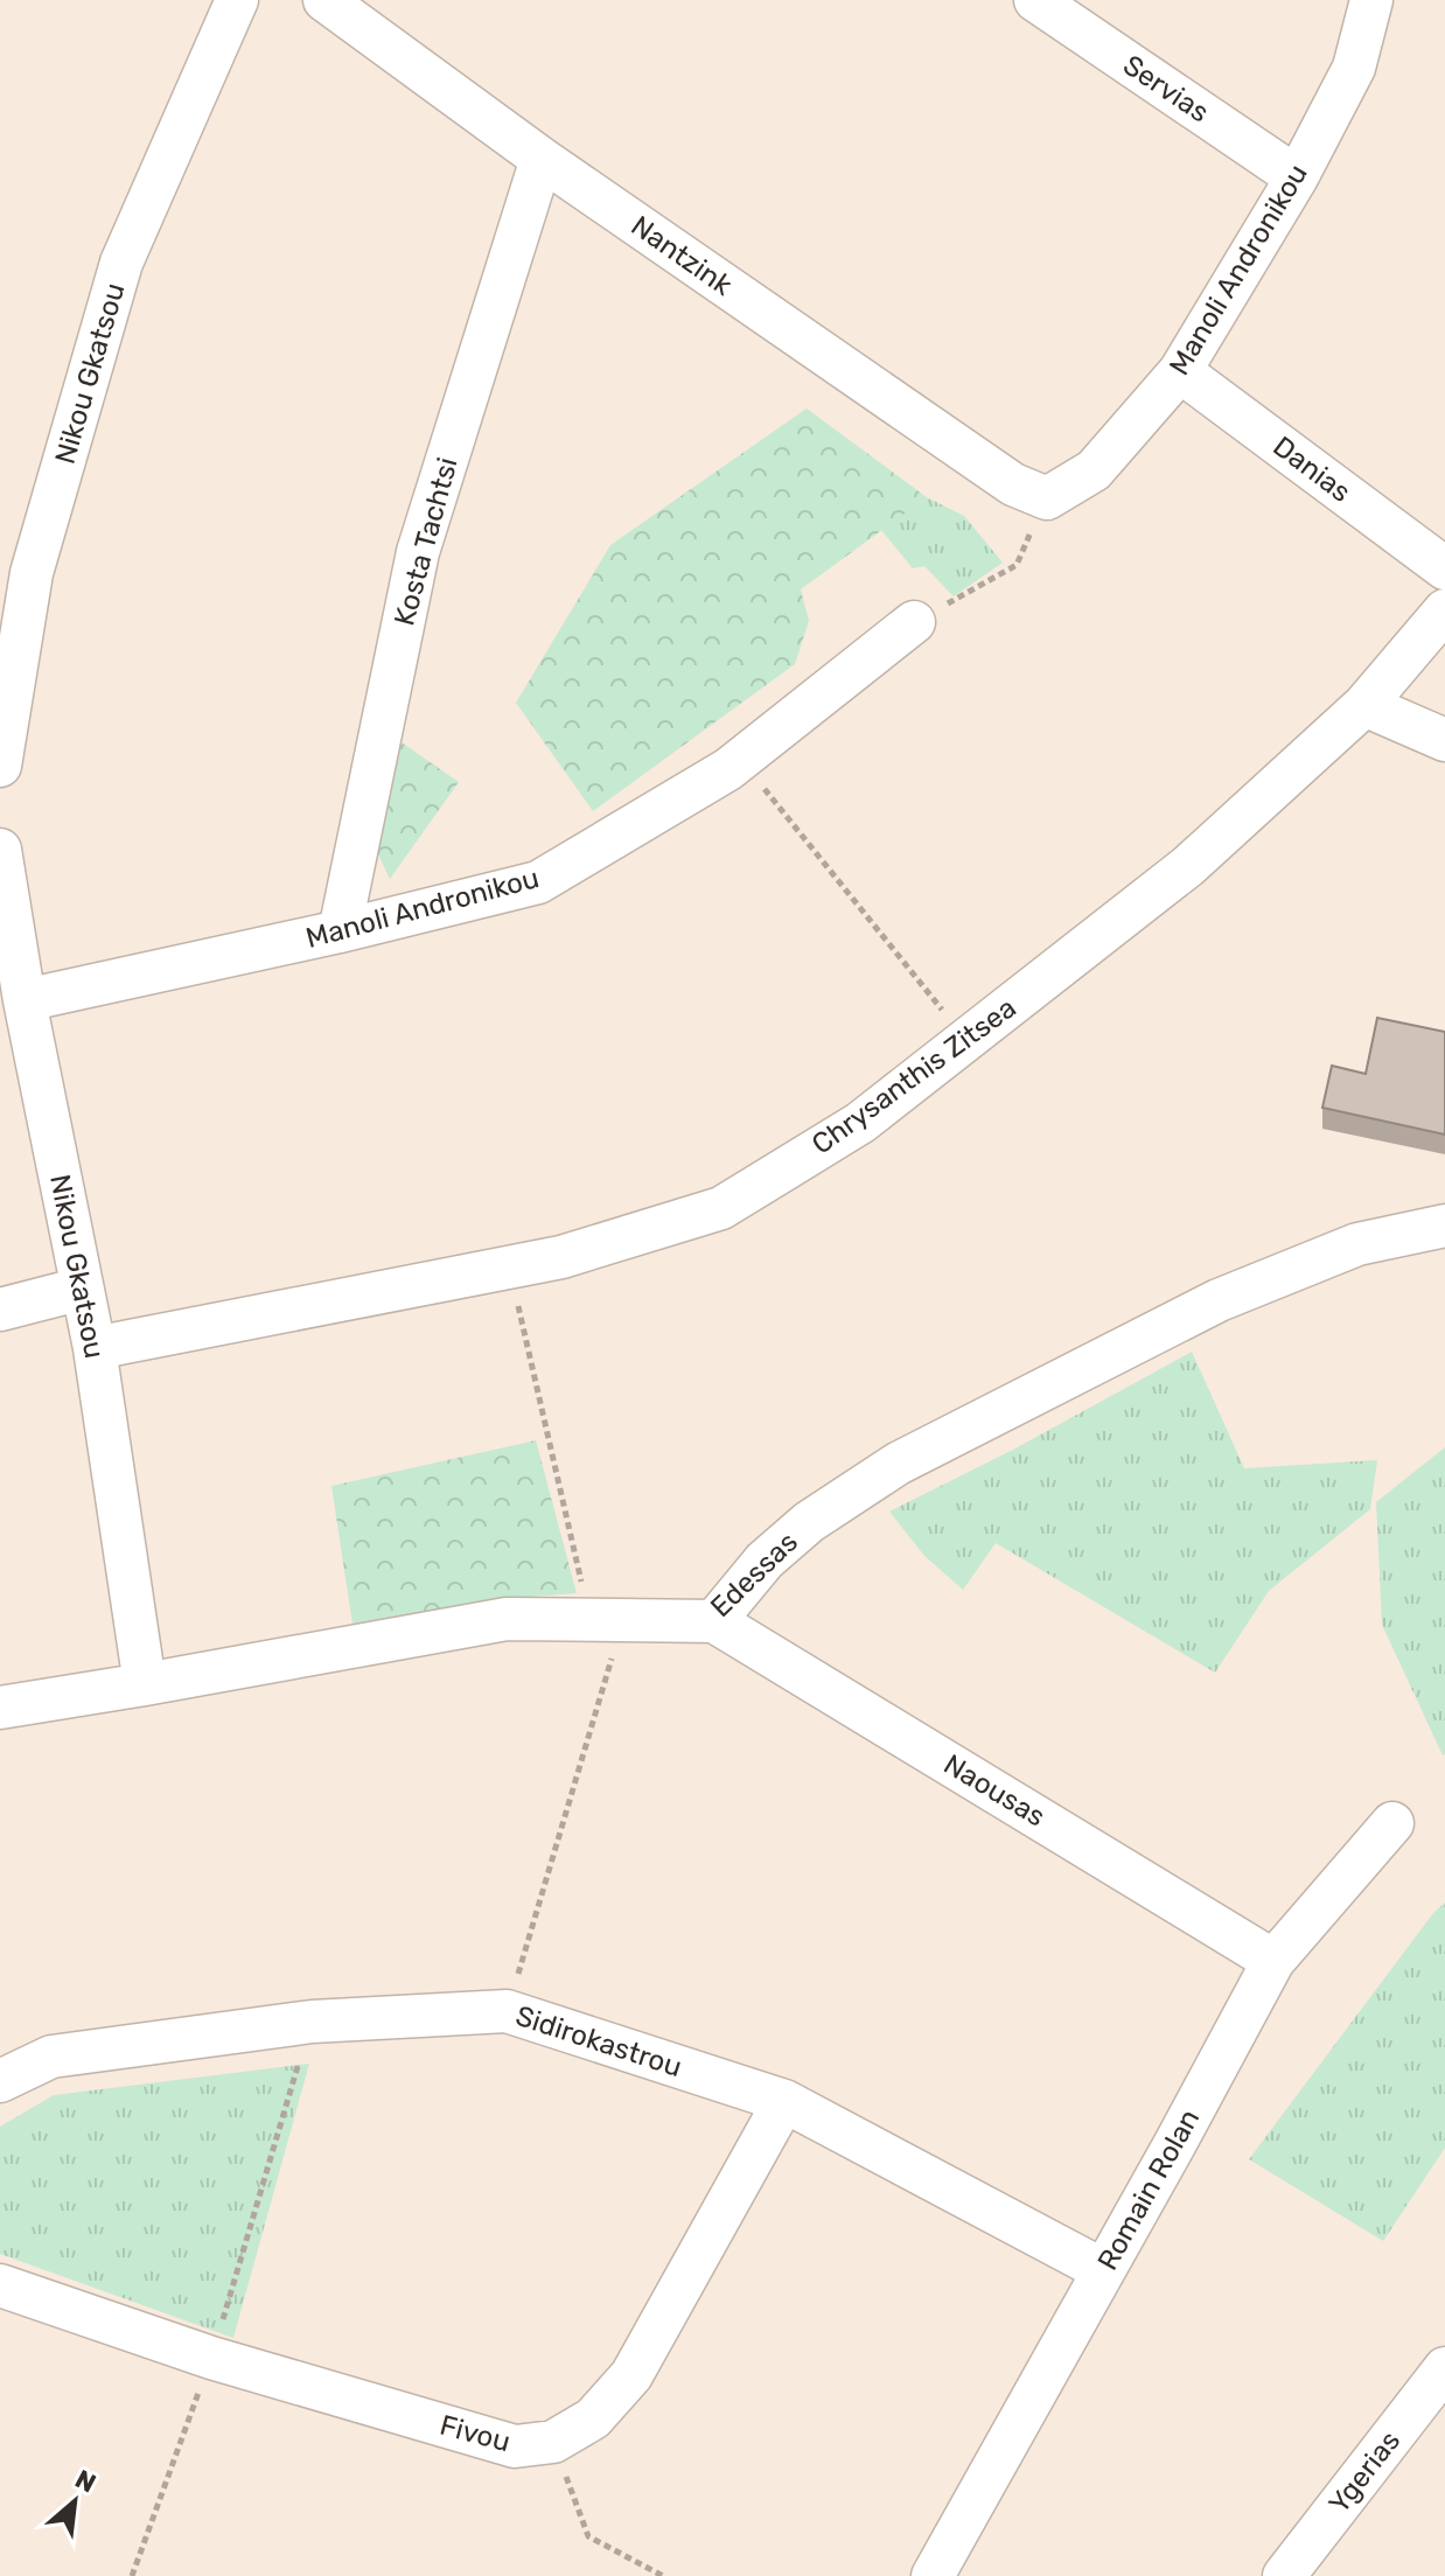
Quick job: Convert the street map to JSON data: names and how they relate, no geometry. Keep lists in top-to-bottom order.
{
  "streets": {
    "street": [
      "Servias",
      "Nantzink",
      "Manoli Andronikou",
      "Nikou Gkatsou",
      "Danias",
      "Kosta Tachtsi",
      "Chrysanthis Zitsea",
      "Edessas",
      "Naousas",
      "Sidirokastrou",
      "Romain Rolan",
      "Fivou",
      "Ygerias"
    ]
  },
  "crossings": [
    ["Servias", "Manoli Andronikou"],
    ["Nantzink", "Manoli Andronikou"],
    ["Nantzink", "Kosta Tachtsi"],
    ["Manoli Andronikou", "Nikou Gkatsou"],
    ["Manoli Andronikou", "Danias"],
    ["Manoli Andronikou", "Kosta Tachtsi"],
    ["Nikou Gkatsou", "Chrysanthis Zitsea"],
    ["Nikou Gkatsou", "Edessas"],
    ["Edessas", "Naousas"],
    ["Naousas", "Romain Rolan"],
    ["Sidirokastrou", "Romain Rolan"],
    ["Sidirokastrou", "Fivou"]
  ],
  "north": "top right"
}
